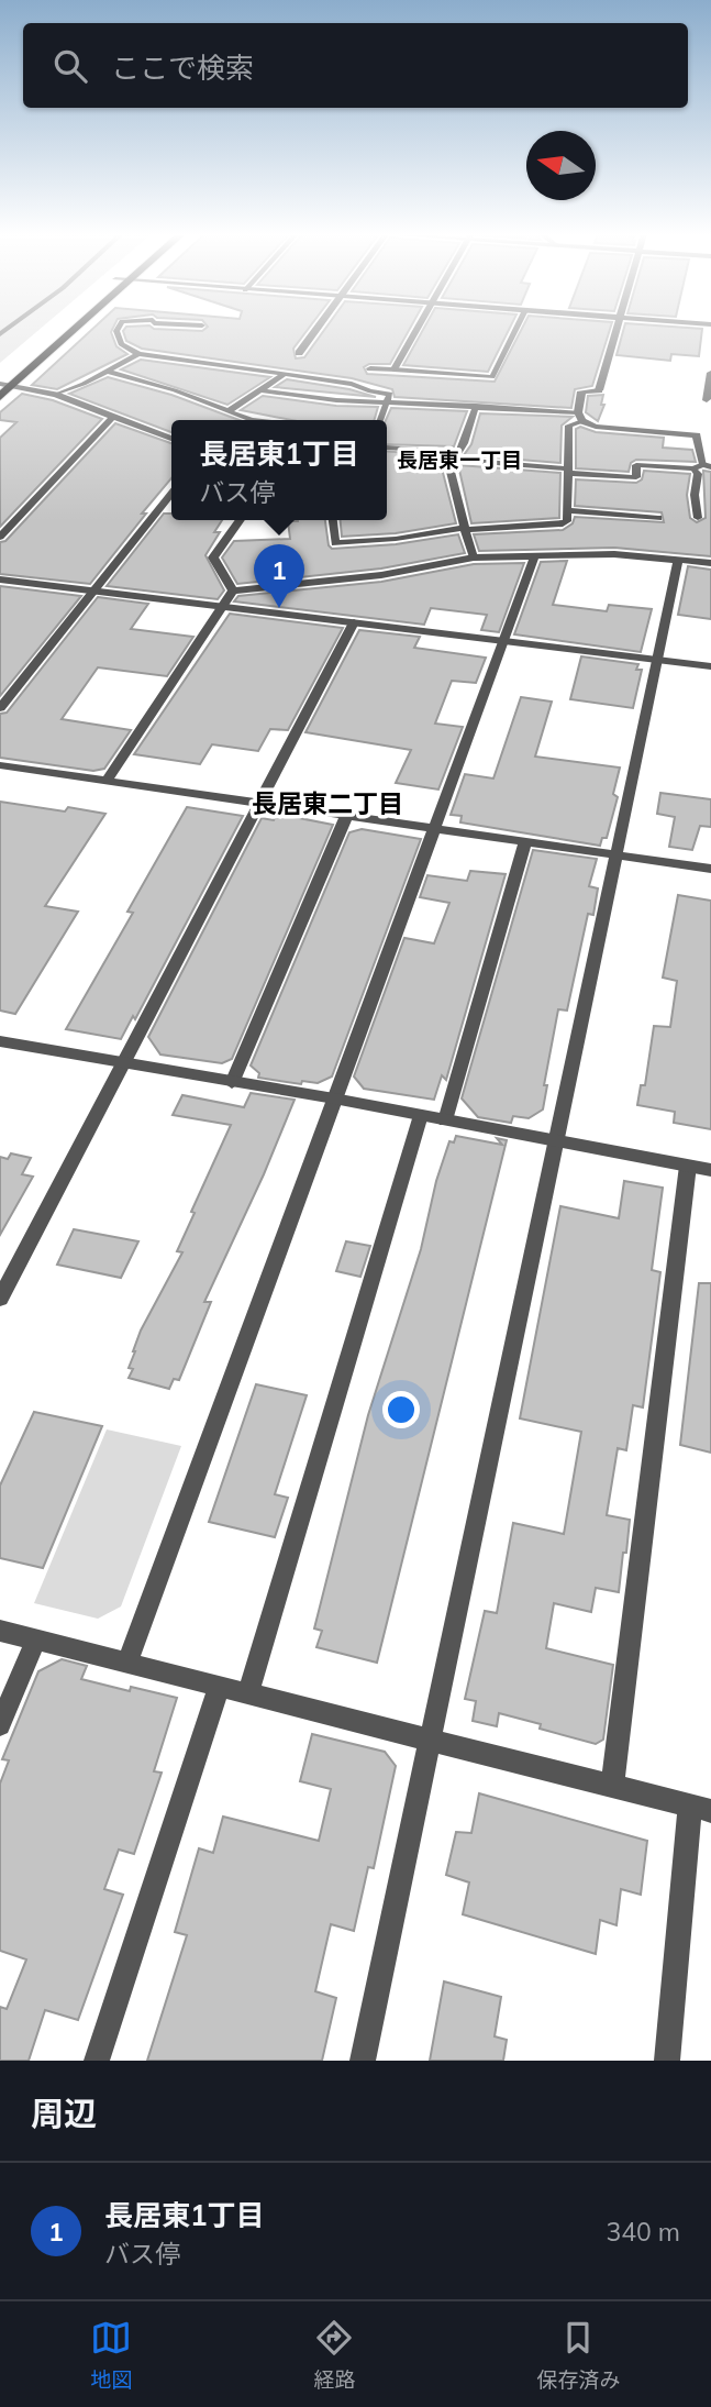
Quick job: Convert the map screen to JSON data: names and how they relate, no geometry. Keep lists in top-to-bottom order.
{
  "districts": ["長居東一丁目", "長居東二丁目"],
  "north": "left",
  "page": {
    "search": "ここで検索",
    "popup": ["長居東1丁目", "バス停"],
    "pins": "1",
    "heading": "周辺",
    "list": [
      {
        "mark": "1",
        "name": "長居東1丁目",
        "note": "バス停",
        "value": "340 m"
      }
    ],
    "nav": ["地図", "経路", "保存済み"]
  }
}
